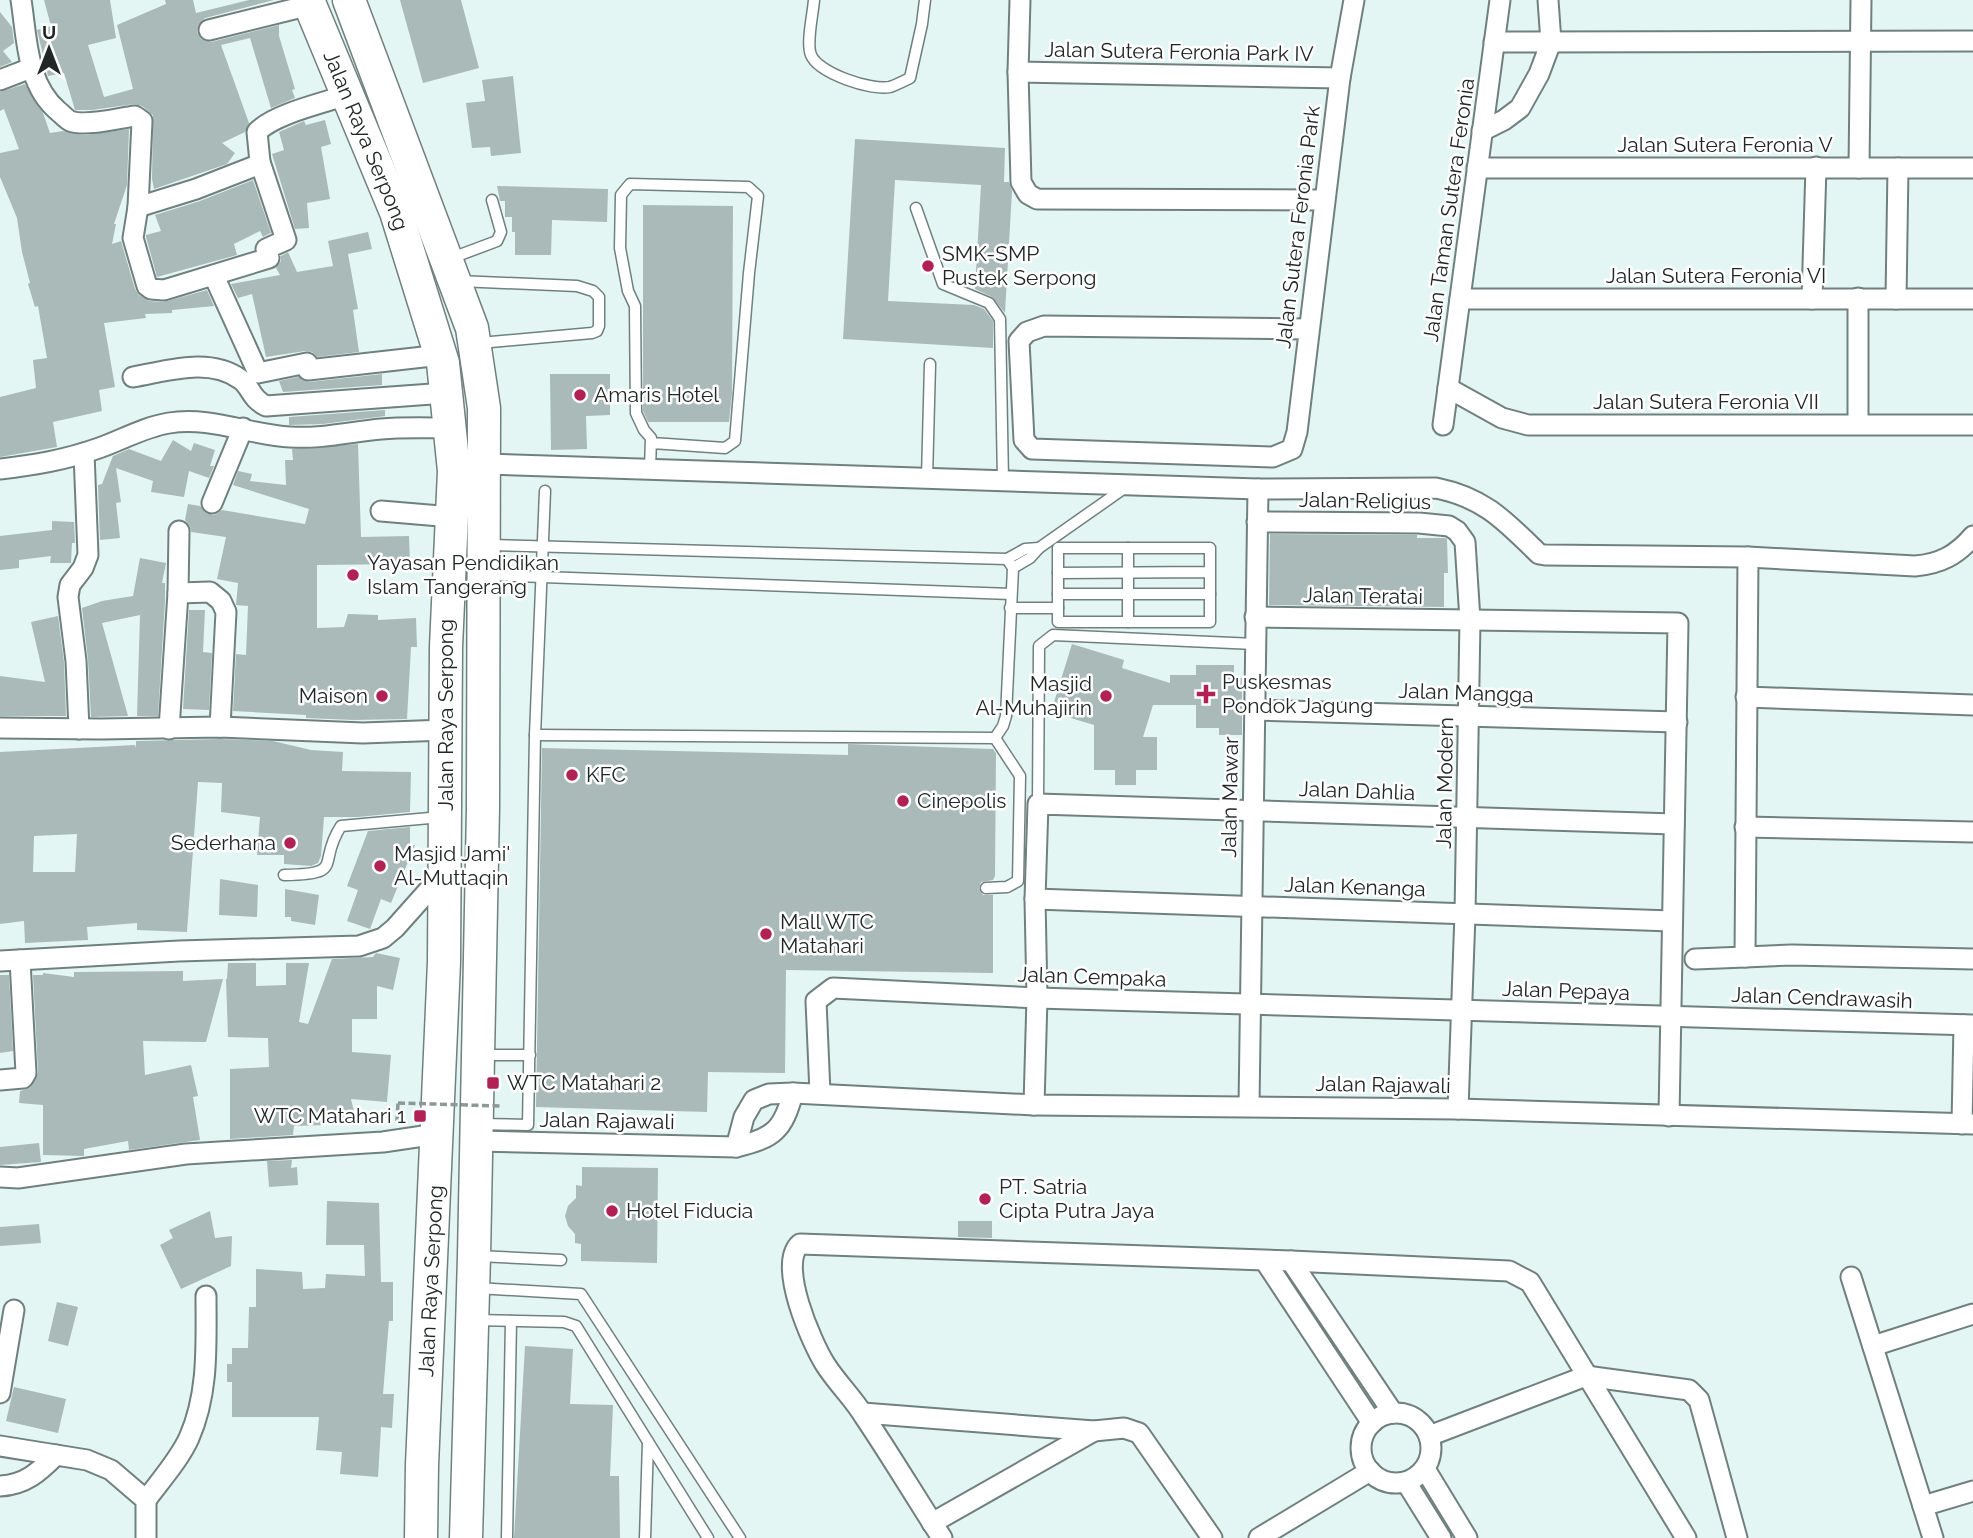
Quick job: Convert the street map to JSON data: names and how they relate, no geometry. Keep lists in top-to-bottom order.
{
  "streets": {
    "main road": ["Jalan Raya Serpong"],
    "street": [
      "Jalan Sutera Feronia Park IV",
      "Jalan Sutera Feronia V",
      "Jalan Taman Sutera Feronia",
      "Jalan Sutera Feronia Park",
      "Jalan Sutera Feronia VI",
      "Jalan Sutera Feronia VII",
      "Jalan Religius",
      "Jalan Teratai",
      "Jalan Mangga",
      "Jalan Modern",
      "Jalan Dahlia",
      "Jalan Mawar",
      "Jalan Kenanga",
      "Jalan Cempaka",
      "Jalan Pepaya",
      "Jalan Cendrawasih",
      "Jalan Rajawali"
    ]
  },
  "crossings": [
    ["Jalan Sutera Feronia Park IV", "Jalan Sutera Feronia Park"],
    ["Jalan Raya Serpong", "Jalan Rajawali"],
    ["Jalan Sutera Feronia V", "Jalan Taman Sutera Feronia"],
    ["Jalan Taman Sutera Feronia", "Jalan Sutera Feronia VI"],
    ["Jalan Taman Sutera Feronia", "Jalan Sutera Feronia VII"],
    ["Jalan Religius", "Jalan Modern"],
    ["Jalan Religius", "Jalan Mawar"],
    ["Jalan Teratai", "Jalan Mangga"],
    ["Jalan Teratai", "Jalan Modern"],
    ["Jalan Teratai", "Jalan Mawar"],
    ["Jalan Mangga", "Jalan Modern"],
    ["Jalan Mangga", "Jalan Mawar"],
    ["Jalan Modern", "Jalan Dahlia"],
    ["Jalan Modern", "Jalan Kenanga"],
    ["Jalan Modern", "Jalan Cempaka"],
    ["Jalan Modern", "Jalan Pepaya"],
    ["Jalan Modern", "Jalan Rajawali"],
    ["Jalan Dahlia", "Jalan Mawar"],
    ["Jalan Mawar", "Jalan Kenanga"],
    ["Jalan Mawar", "Jalan Cempaka"],
    ["Jalan Mawar", "Jalan Rajawali"],
    ["Jalan Cempaka", "Jalan Pepaya"],
    ["Jalan Cempaka", "Jalan Rajawali"],
    ["Jalan Pepaya", "Jalan Cendrawasih"]
  ],
  "places": {
    "other": [
      "SMK-SMP Pustek Serpong",
      "Amaris Hotel",
      "Yayasan Pendidikan Islam Tangerang",
      "Maison",
      "Masjid Al-Muhajirin",
      "KFC",
      "Cinepolis",
      "Sederhana",
      "Masjid Jami' Al-Muttaqin",
      "Mall WTC Matahari",
      "PT. Satria Cipta Putra Jaya",
      "Hotel Fiducia"
    ],
    "health": ["Puskesmas Pondok Jagung"],
    "transit": ["WTC Matahari 2", "WTC Matahari 1"]
  },
  "north": "top"
}
